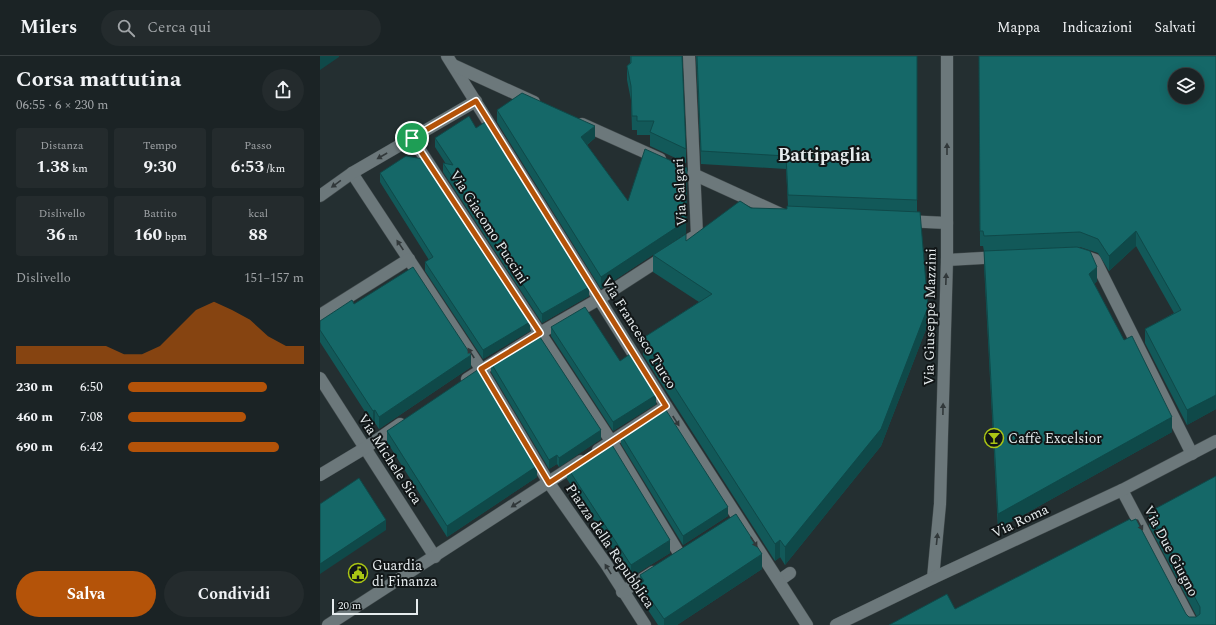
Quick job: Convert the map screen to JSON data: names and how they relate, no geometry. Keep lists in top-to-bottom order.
{
  "streets": {
    "street": [
      "Via Salgari",
      "Via Giacomo Puccini",
      "Via Giuseppe Mazzini",
      "Via Francesco Turco",
      "Via Michele Sica",
      "Via Roma",
      "Piazza della Repubblica",
      "Via Due Giugno"
    ]
  },
  "crossings": [
    ["Via Salgari", "Via Francesco Turco"],
    ["Via Giuseppe Mazzini", "Via Roma"],
    ["Via Michele Sica", "Piazza della Repubblica"],
    ["Via Roma", "Via Due Giugno"]
  ],
  "one_way": ["Via Giuseppe Mazzini", "Via Francesco Turco", "Via Due Giugno"],
  "districts": ["Battipaglia"],
  "places": {
    "bar": ["Caffè Excelsior"],
    "public building": ["Guardia di Finanza"]
  },
  "scale_bar": "20 m",
  "page": {
    "header": "Milers",
    "search": "Cerca qui",
    "nav": ["Mappa", "Indicazioni", "Salvati"],
    "heading": ["Corsa mattutina", "06:55 · 6 × 230 m"],
    "stats": [
      ["Distanza", "1.38 km"],
      ["Tempo", "9:30"],
      ["Passo", "6:53 /km"],
      ["Dislivello", "36 m"],
      ["Battito", "160 bpm"],
      ["kcal", "88"]
    ],
    "chart": ["Dislivello", "151–157 m"],
    "list": [
      {
        "name": "230 m",
        "note": "6:50"
      },
      {
        "name": "460 m",
        "note": "7:08"
      },
      {
        "name": "690 m",
        "note": "6:42"
      }
    ],
    "buttons": ["Salva", "Condividi"],
    "scale": "20 m"
  }
}
